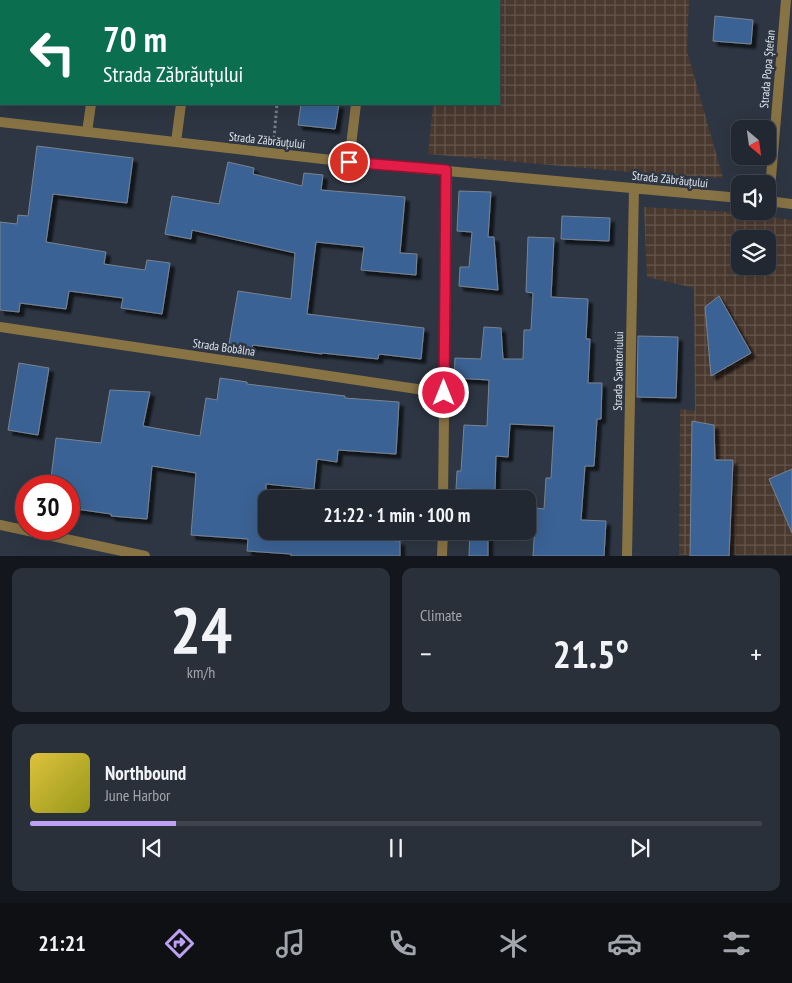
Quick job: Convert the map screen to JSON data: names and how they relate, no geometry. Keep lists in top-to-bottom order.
{
  "streets": {
    "street": [
      "Strada Popa Ștefan",
      "Strada Zăbrăuțului",
      "Strada Bobâlna",
      "Strada Sanatoriului"
    ]
  },
  "crossings": [
    ["Strada Zăbrăuțului", "Strada Sanatoriului"]
  ],
  "north": "bottom right",
  "page": {
    "turn": ["70 m", "Strada Zăbrăuțului"],
    "limit": "30",
    "trip": "21:22 · 1 min · 100 m",
    "tile": [
      ["24", "km/h"],
      "Climate"
    ],
    "heat": ["−", "21.5°", "+"],
    "song": ["Northbound", "June Harbor"],
    "tabs": "21:21"
  }
}
